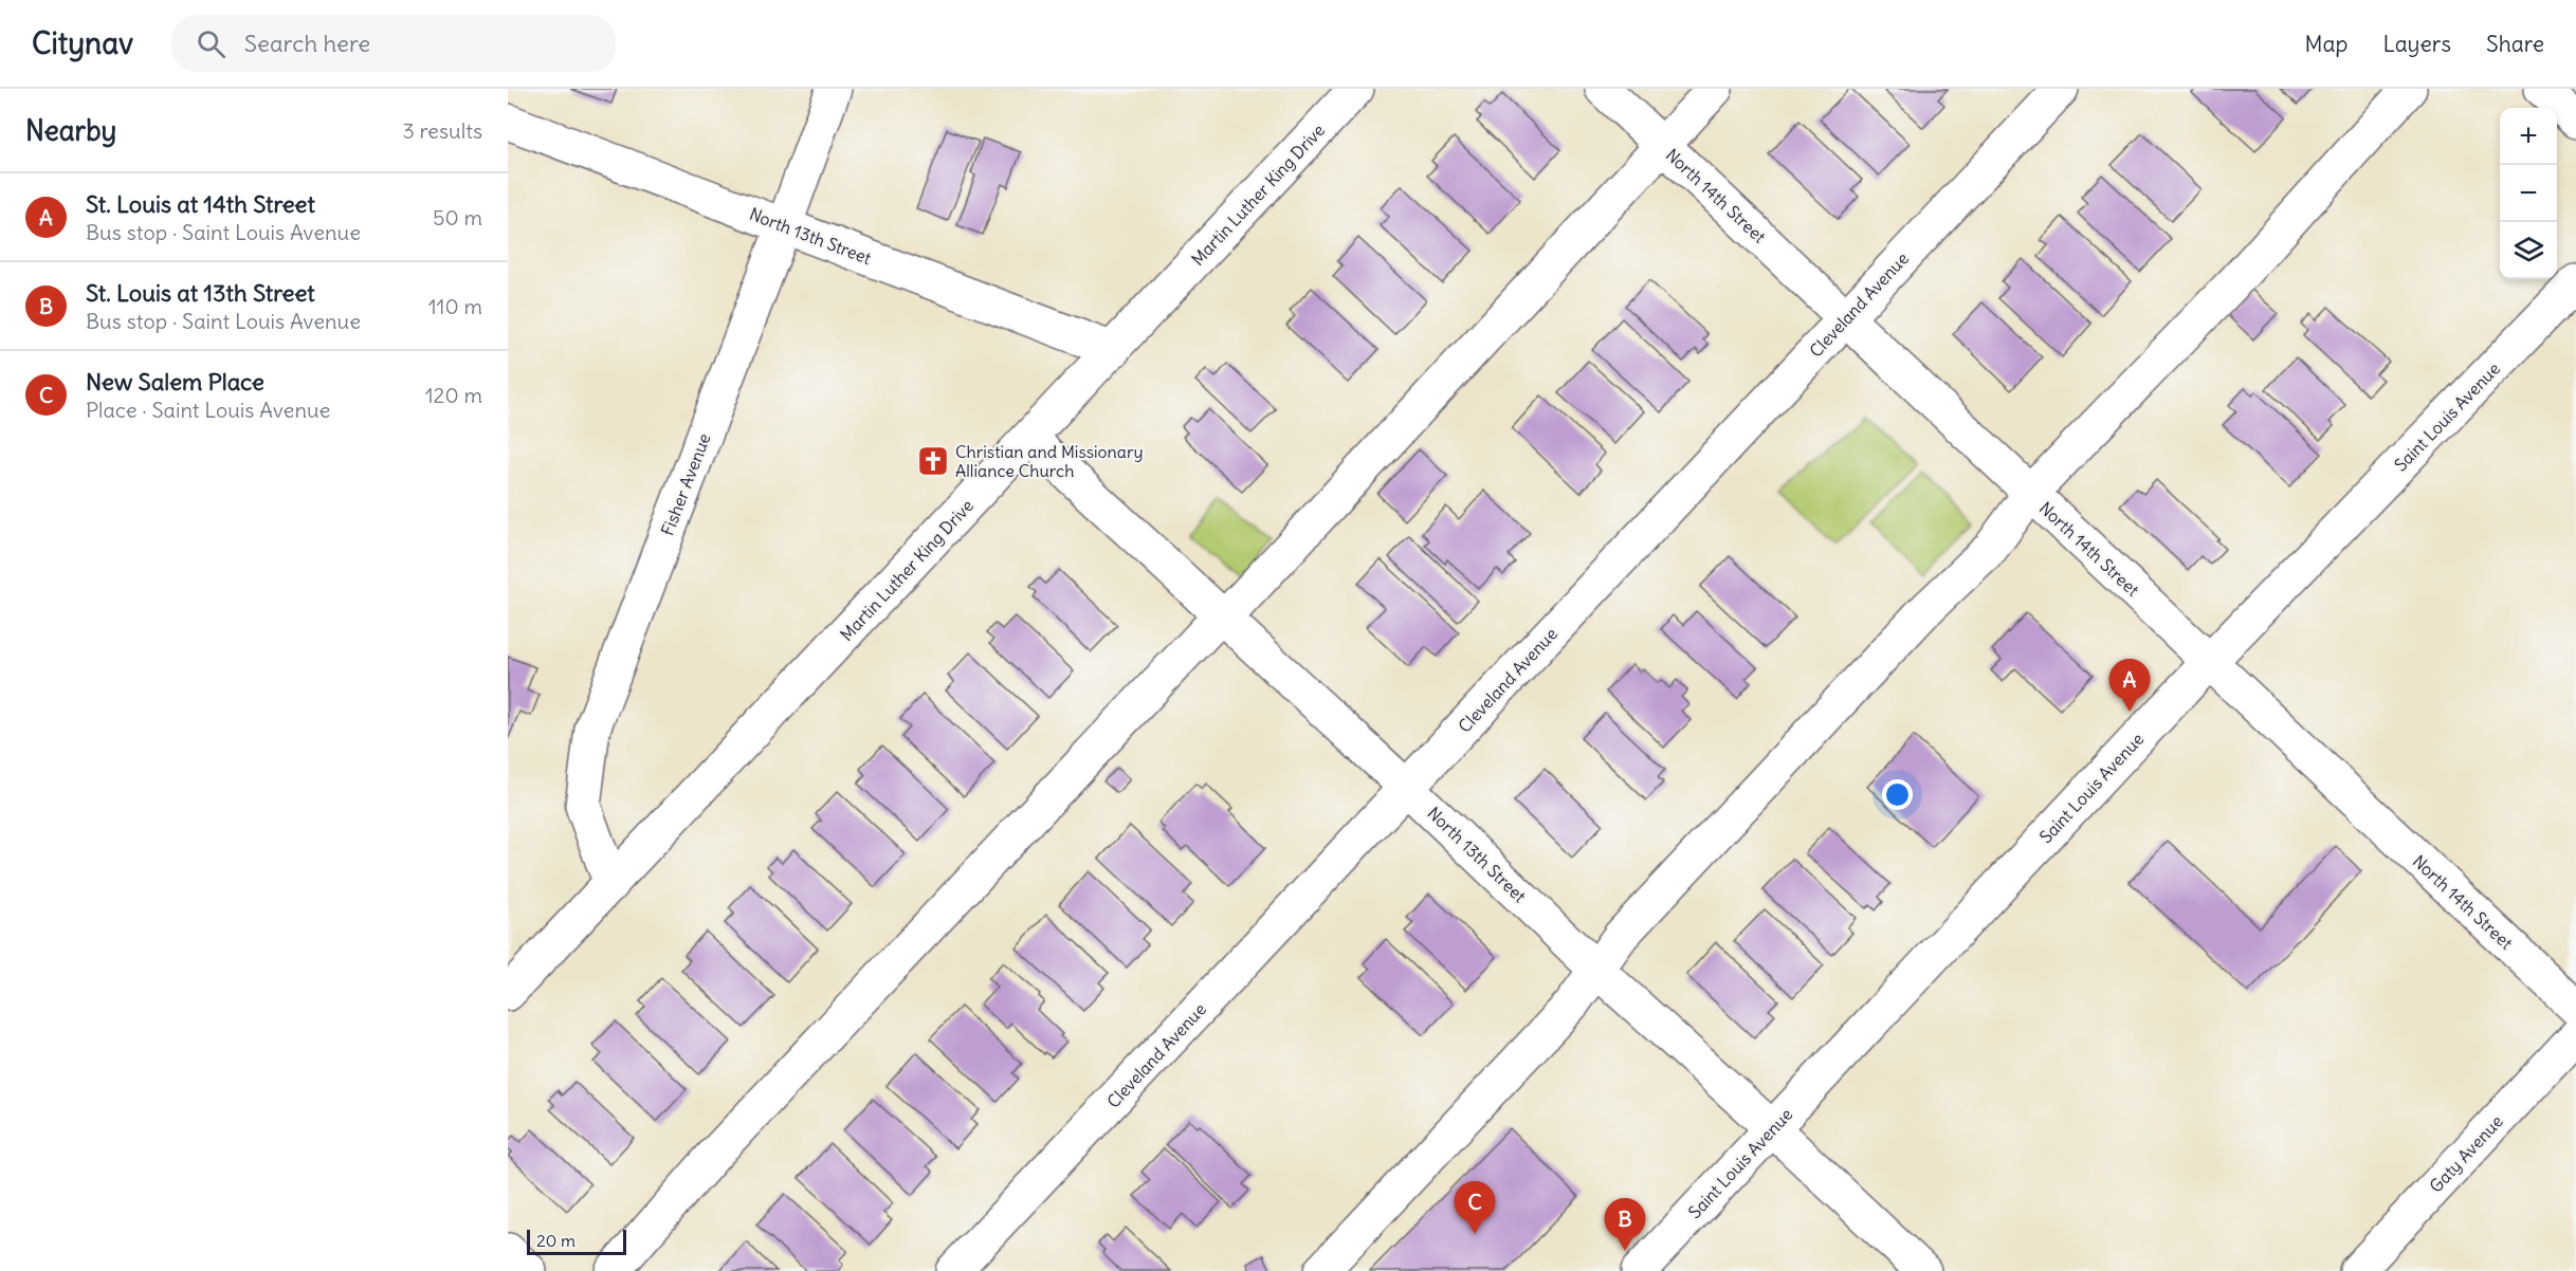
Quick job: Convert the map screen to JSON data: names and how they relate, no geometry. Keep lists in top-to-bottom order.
{
  "streets": {
    "street": [
      "Martin Luther King Drive",
      "North 14th Street",
      "North 13th Street",
      "Cleveland Avenue",
      "Saint Louis Avenue",
      "Fisher Avenue",
      "Gaty Avenue"
    ]
  },
  "crossings": [
    ["Martin Luther King Drive", "North 13th Street"],
    ["Martin Luther King Drive", "Fisher Avenue"],
    ["North 14th Street", "Cleveland Avenue"],
    ["North 14th Street", "Saint Louis Avenue"],
    ["North 13th Street", "Cleveland Avenue"],
    ["North 13th Street", "Saint Louis Avenue"],
    ["North 13th Street", "Fisher Avenue"]
  ],
  "places": {
    "church": ["Christian and Missionary Alliance Church"]
  },
  "scale_bar": "20 m",
  "page": {
    "header": "Citynav",
    "search": "Search here",
    "nav": ["Map", "Layers", "Share"],
    "heading": ["Nearby", "3 results"],
    "map_buttons": ["+", "−"],
    "list": [
      {
        "mark": "A",
        "name": "St. Louis at 14th Street",
        "note": "Bus stop · Saint Louis Avenue",
        "value": "50 m"
      },
      {
        "mark": "B",
        "name": "St. Louis at 13th Street",
        "note": "Bus stop · Saint Louis Avenue",
        "value": "110 m"
      },
      {
        "mark": "C",
        "name": "New Salem Place",
        "note": "Place · Saint Louis Avenue",
        "value": "120 m"
      }
    ],
    "pins": ["A", "C", "B"],
    "scale": "20 m"
  }
}
